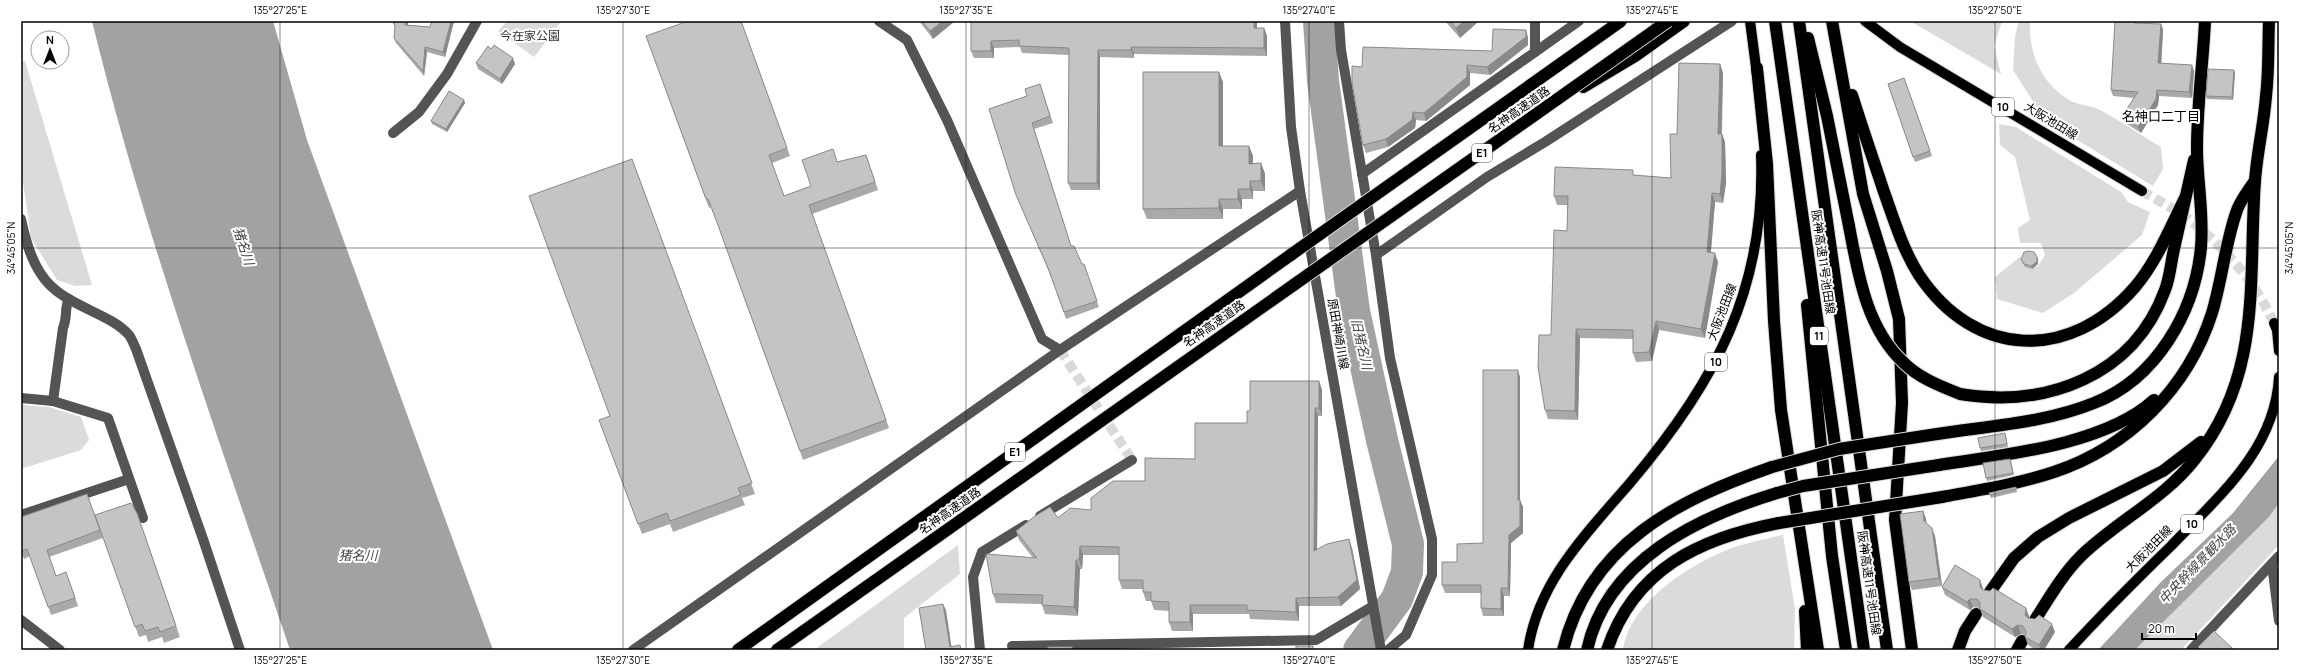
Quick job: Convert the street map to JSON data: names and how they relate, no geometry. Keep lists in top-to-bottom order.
{
  "streets": {
    "highway": [
      "名神高速道路",
      "E1",
      "阪神高速11号池田線",
      "11"
    ],
    "main road": ["10", "大阪池田線"],
    "street": ["原田神崎川線"]
  },
  "districts": ["名神口二丁目"],
  "water": ["猪名川", "旧猪名川", "中央幹線景観水路"],
  "parks": ["今在家公園"],
  "scale_bar": "20 m",
  "north": "top",
  "coordinates": [
    "135°27'25\"E",
    "135°27'30\"E",
    "135°27'35\"E",
    "135°27'40\"E",
    "135°27'45\"E",
    "135°27'50\"E",
    "34°45'05\"N"
  ]
}
